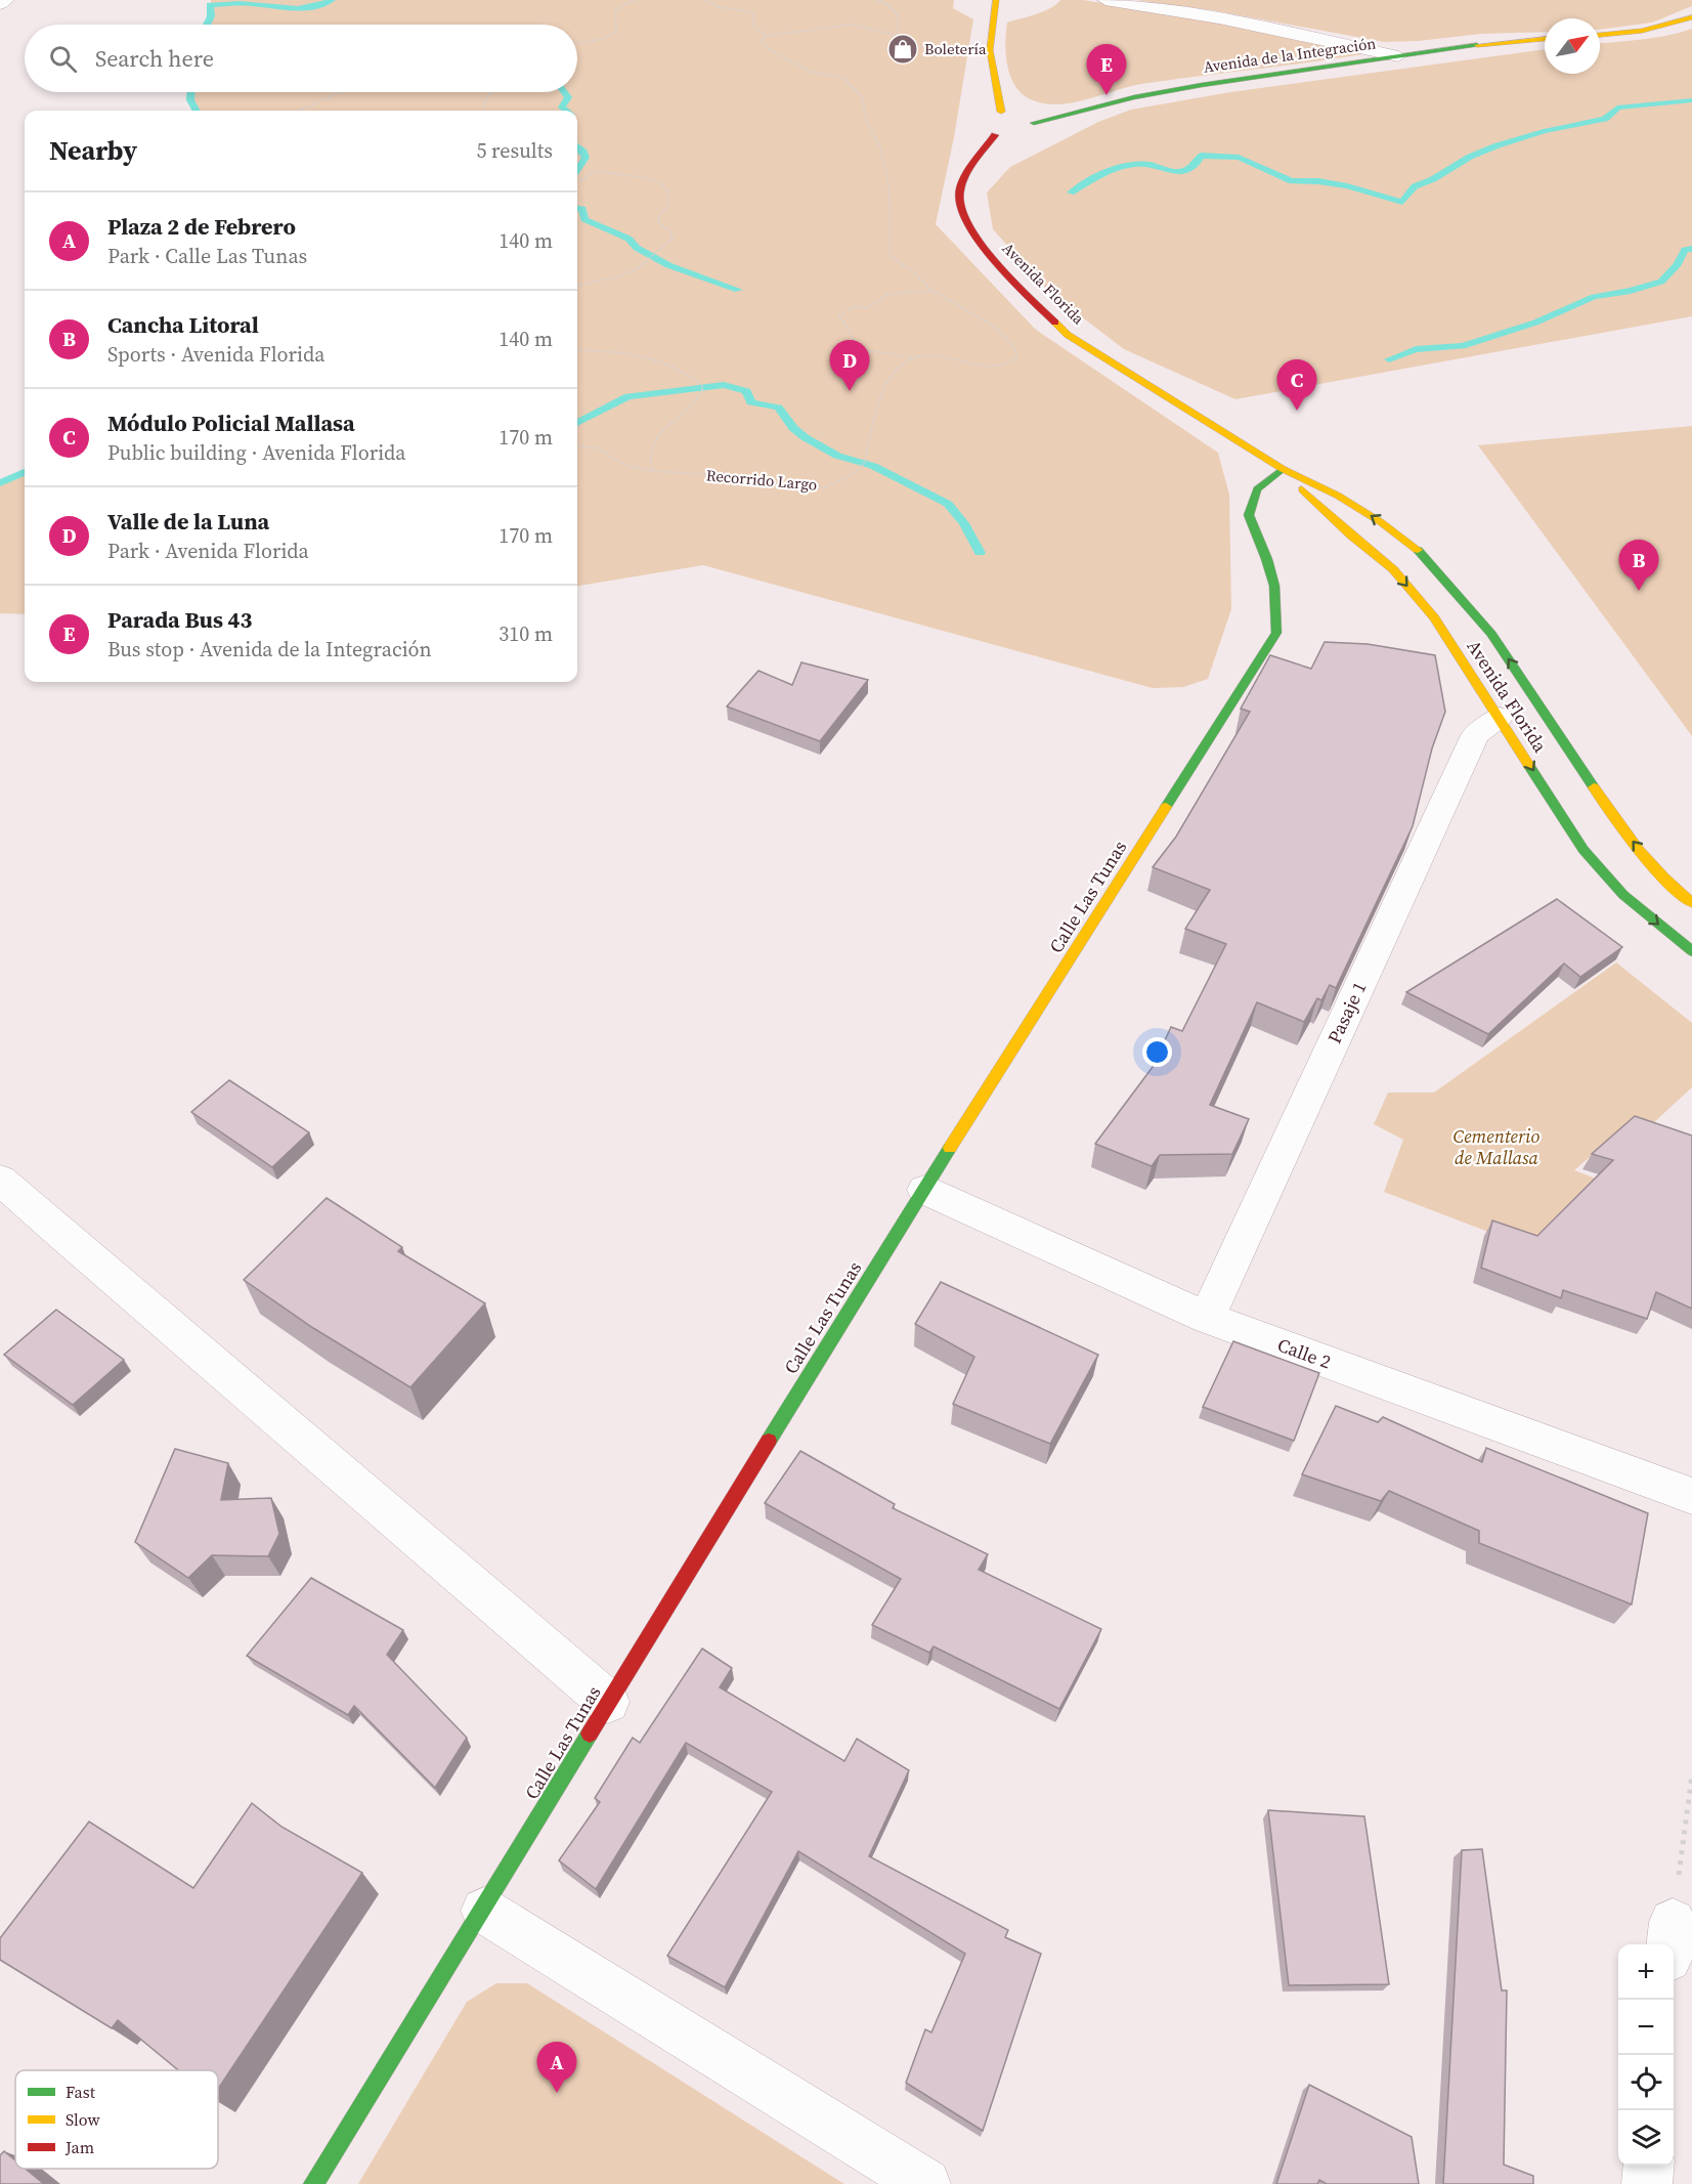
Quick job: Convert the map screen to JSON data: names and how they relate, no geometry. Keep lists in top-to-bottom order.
{
  "streets": {
    "main road": ["Avenida de la Integración", "Avenida Florida", "Calle Las Tunas"],
    "street": ["Pasaje 1", "Calle 2"],
    "path": ["Recorrido Largo"]
  },
  "crossings": [
    ["Avenida Florida", "Calle Las Tunas"],
    ["Avenida Florida", "Pasaje 1"],
    ["Calle Las Tunas", "Calle 2"],
    ["Pasaje 1", "Calle 2"]
  ],
  "parks": ["Cementerio de Mallasa"],
  "places": {
    "shop": ["Boletería"]
  },
  "legend": ["Fast", "Slow", "Jam"],
  "north": "top right",
  "page": {
    "search": "Search here",
    "pins": [
      "E",
      "D",
      "C",
      "B",
      "A"
    ],
    "heading": ["Nearby", "5 results"],
    "list": [
      {
        "mark": "A",
        "name": "Plaza 2 de Febrero",
        "note": "Park · Calle Las Tunas",
        "value": "140 m"
      },
      {
        "mark": "B",
        "name": "Cancha Litoral",
        "note": "Sports · Avenida Florida",
        "value": "140 m"
      },
      {
        "mark": "C",
        "name": "Módulo Policial Mallasa",
        "note": "Public building · Avenida Florida",
        "value": "170 m"
      },
      {
        "mark": "D",
        "name": "Valle de la Luna",
        "note": "Park · Avenida Florida",
        "value": "170 m"
      },
      {
        "mark": "E",
        "name": "Parada Bus 43",
        "note": "Bus stop · Avenida de la Integración",
        "value": "310 m"
      }
    ],
    "map_buttons": ["+", "−"]
  }
}
